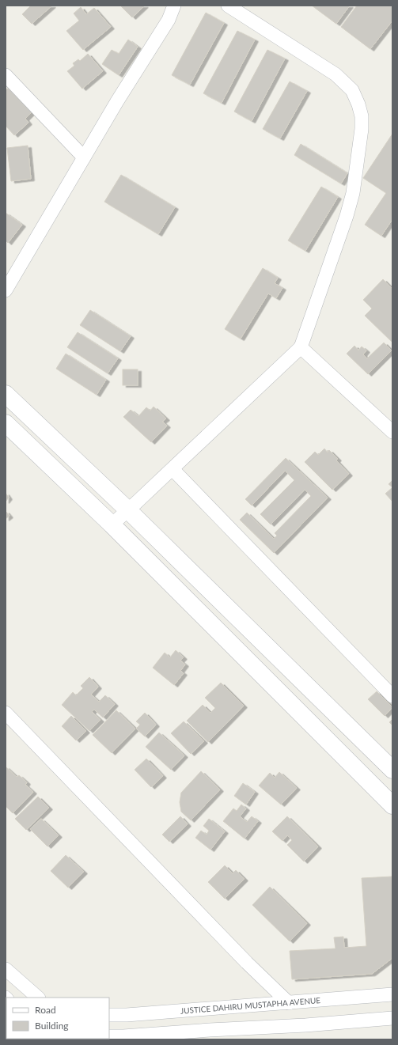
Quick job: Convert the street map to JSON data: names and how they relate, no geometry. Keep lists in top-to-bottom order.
{
  "streets": {
    "street": ["JUSTICE DAHIRU MUSTAPHA AVENUE"]
  },
  "legend": ["Road", "Building"]
}
